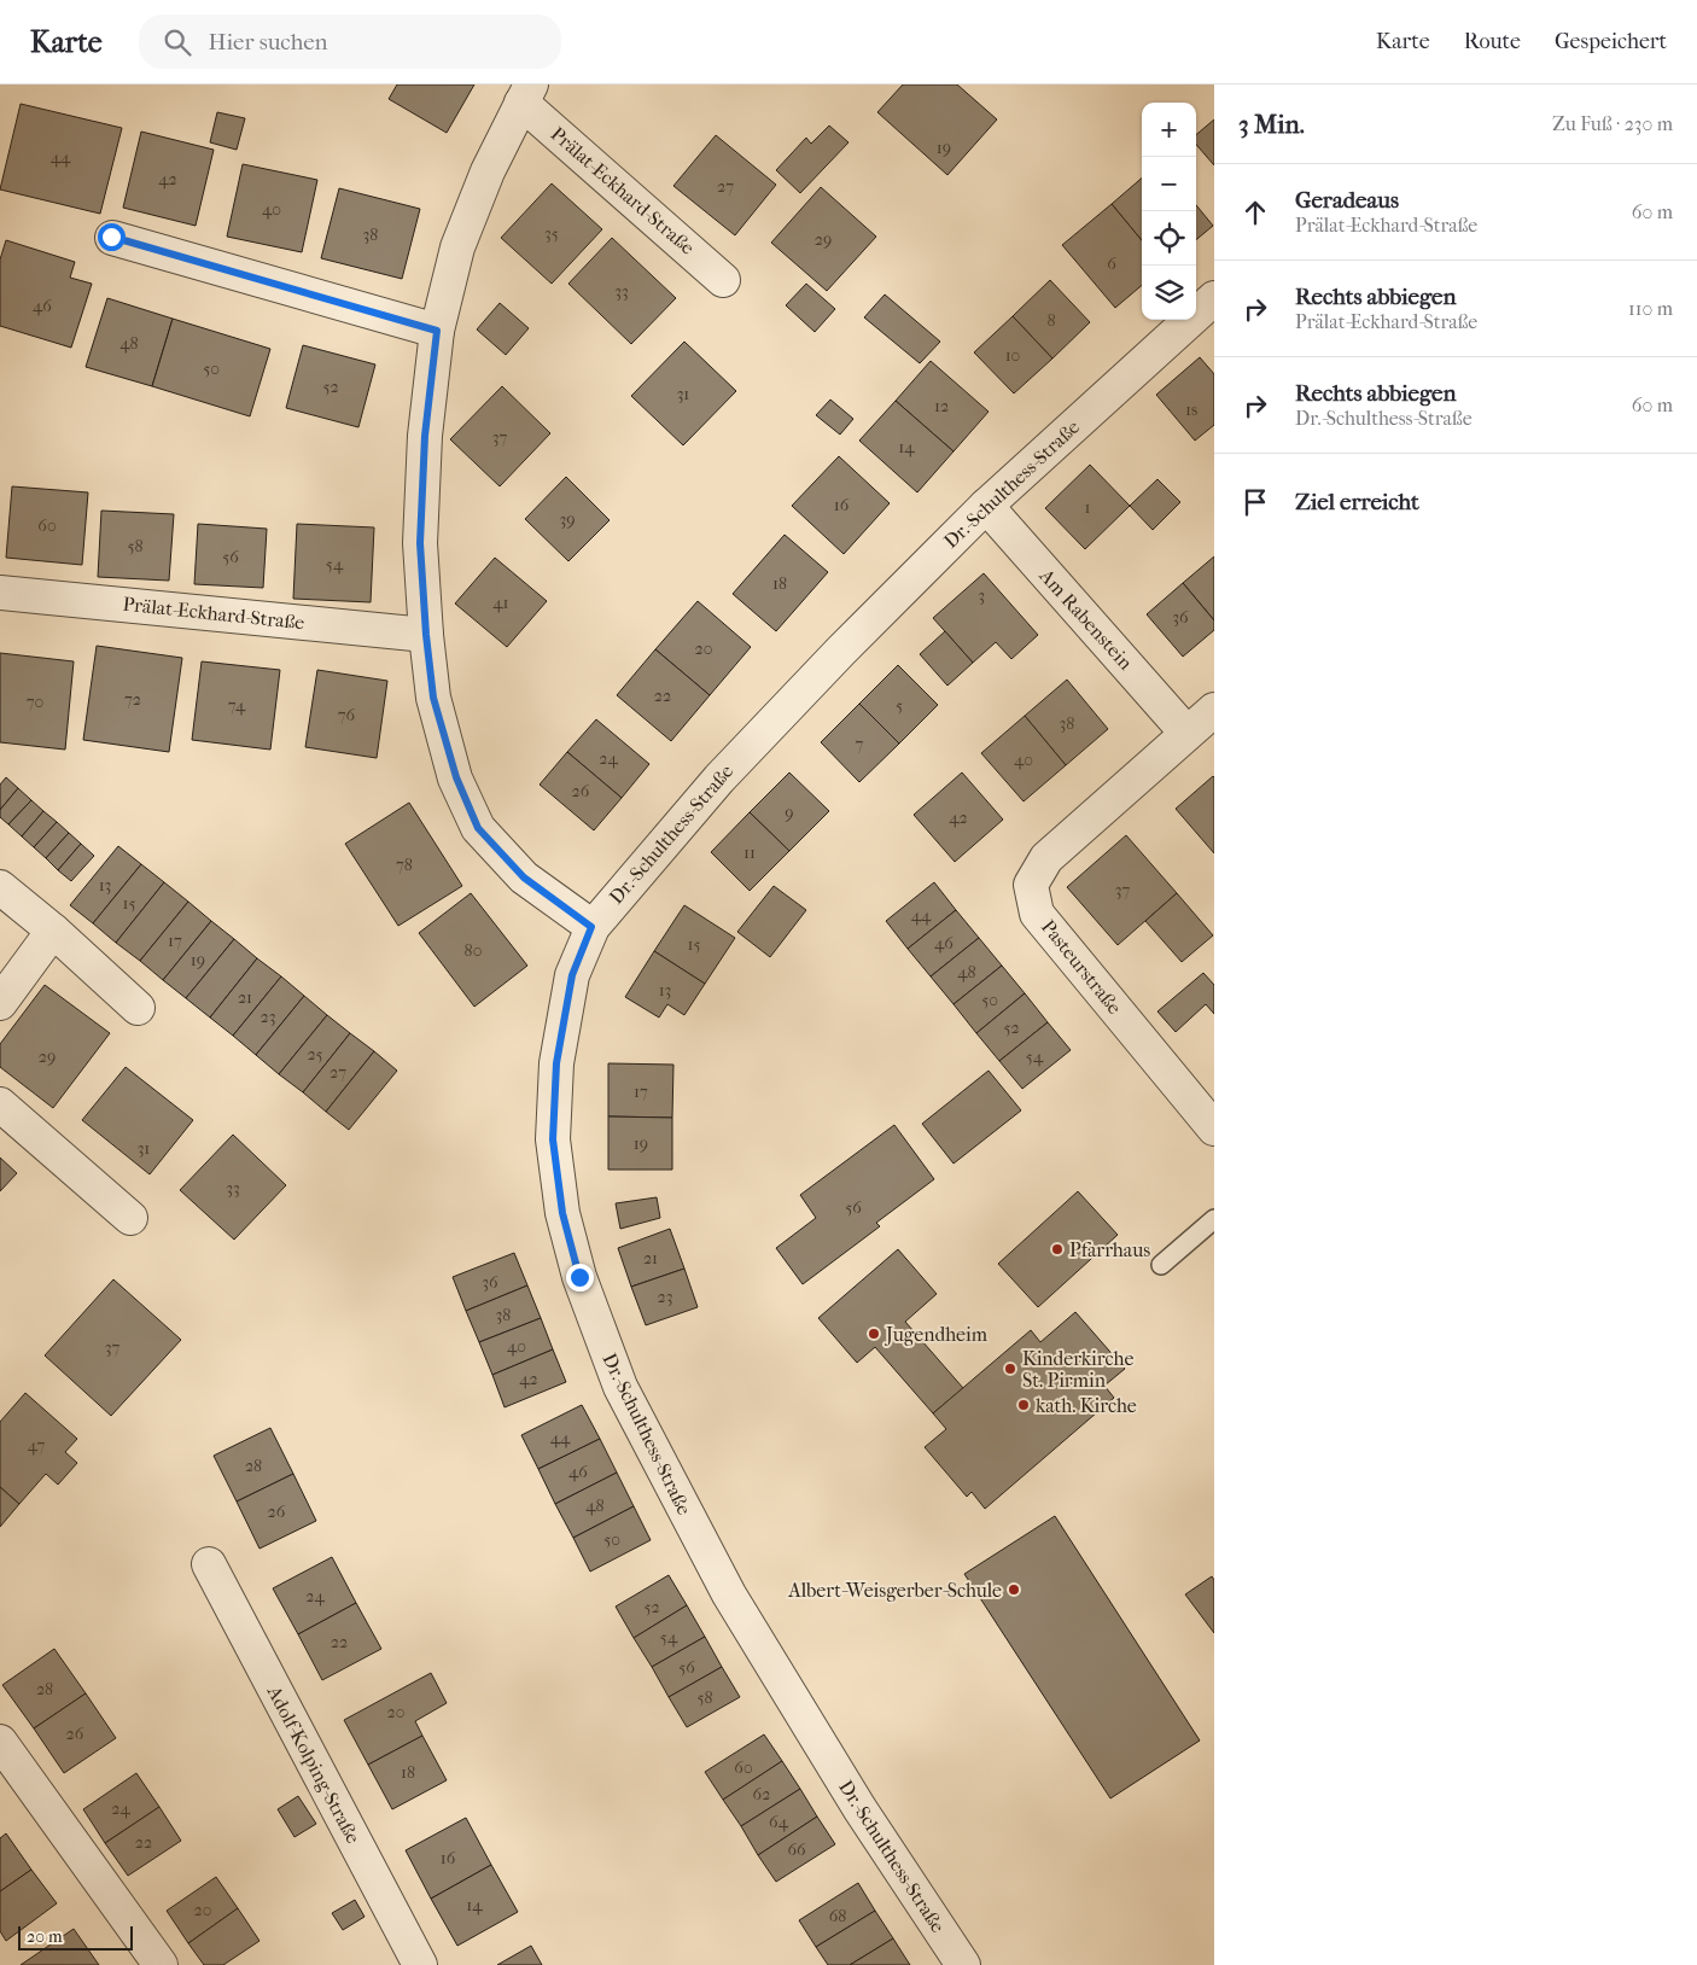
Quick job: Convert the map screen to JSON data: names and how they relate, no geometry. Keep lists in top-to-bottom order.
{
  "streets": {
    "street": [
      "Prälat-Eckhard-Straße",
      "Dr.-Schulthess-Straße",
      "Am Rabenstein",
      "Pasteurstraße",
      "Adolf-Kolping-Straße"
    ]
  },
  "crossings": [
    ["Prälat-Eckhard-Straße", "Dr.-Schulthess-Straße"],
    ["Dr.-Schulthess-Straße", "Am Rabenstein"],
    ["Am Rabenstein", "Pasteurstraße"]
  ],
  "places": [
    "Pfarrhaus",
    "Jugendheim",
    "Kinderkirche St. Pirmin",
    "kath. Kirche",
    "Albert-Weisgerber-Schule"
  ],
  "house_numbers": [
    "19",
    "44",
    "42",
    "27",
    "40",
    "35",
    "38",
    "29",
    "6",
    "33",
    "46",
    "8",
    "48",
    "10",
    "50",
    "52",
    "31",
    "12",
    "1s",
    "37",
    "14",
    "16",
    "1",
    "39",
    "60",
    "58",
    "56",
    "54",
    "18",
    "3",
    "41",
    "36",
    "20",
    "22",
    "72",
    "70",
    "74",
    "5",
    "76",
    "38",
    "7",
    "24",
    "40",
    "26",
    "9",
    "42",
    "11",
    "78",
    "13",
    "37",
    "15",
    "44",
    "17",
    "46",
    "15",
    "80",
    "19",
    "48",
    "13",
    "21",
    "50",
    "23",
    "52",
    "25",
    "29",
    "54",
    "27",
    "17",
    "19",
    "31",
    "33",
    "56",
    "21",
    "36",
    "23",
    "38",
    "40",
    "37",
    "42",
    "44",
    "47",
    "28",
    "46",
    "48",
    "26",
    "50",
    "24",
    "52",
    "54",
    "22",
    "56",
    "28",
    "58",
    "20",
    "26",
    "60",
    "18",
    "62",
    "24",
    "64",
    "22",
    "66",
    "16",
    "14",
    "20",
    "68"
  ],
  "scale_bar": "20 m",
  "page": {
    "header": "Karte",
    "search": "Hier suchen",
    "nav": ["Karte", "Route", "Gespeichert"],
    "heading": ["3 Min.", "Zu Fuß · 230 m"],
    "map_buttons": ["+", "−"],
    "list": [
      ["Geradeaus", "Prälat-Eckhard-Straße", "60 m"],
      ["Rechts abbiegen", "Prälat-Eckhard-Straße", "110 m"],
      ["Rechts abbiegen", "Dr.-Schulthess-Straße", "60 m"],
      "Ziel erreicht"
    ],
    "scale": "20 m"
  }
}
